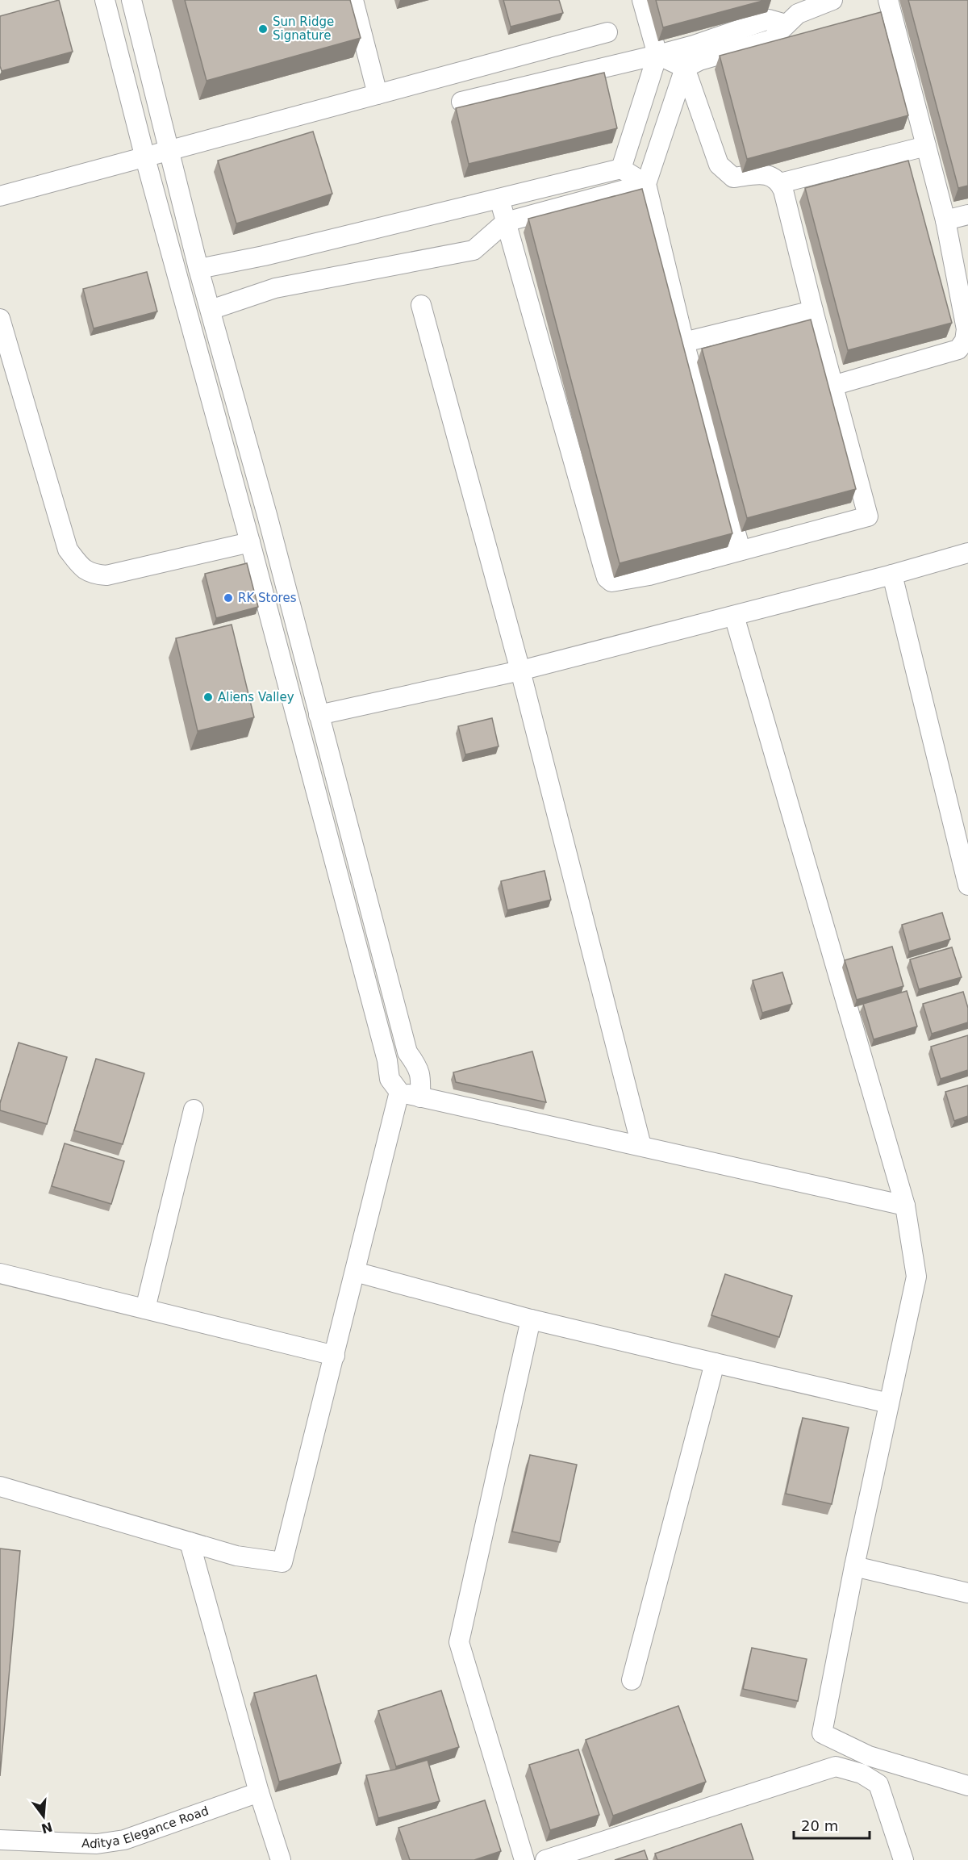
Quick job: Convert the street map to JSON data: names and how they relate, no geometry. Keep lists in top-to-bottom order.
{
  "streets": {
    "street": ["Aditya Elegance Road"]
  },
  "places": ["Sun Ridge Signature", "RK Stores", "Aliens Valley"],
  "scale_bar": "20 m",
  "north": "bottom"
}
